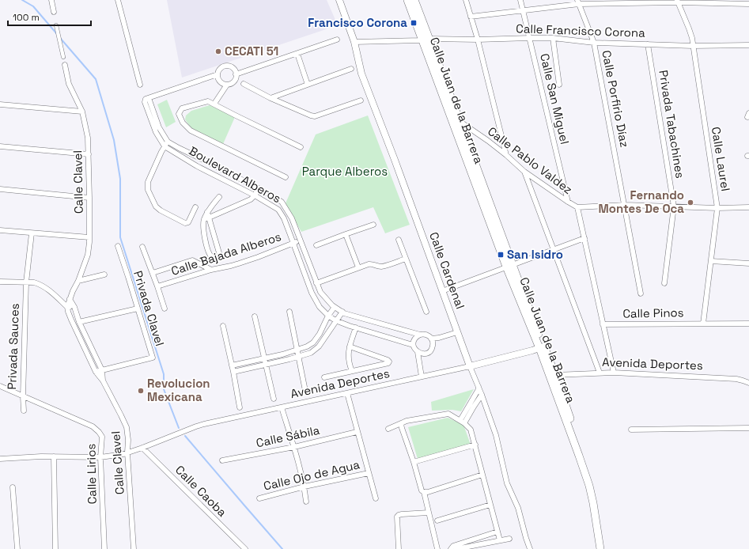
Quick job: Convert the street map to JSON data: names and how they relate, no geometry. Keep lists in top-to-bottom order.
{
  "streets": {
    "main road": ["Calle Juan de la Barrera"],
    "street": [
      "Calle Francisco Corona",
      "Calle San Miguel",
      "Calle Porfirio Díaz",
      "Privada Tabachines",
      "Calle Laurel",
      "Calle Pablo Valdez",
      "Boulevard Alberos",
      "Calle Clavel",
      "Calle Bajada Alberos",
      "Calle Cardenal",
      "Privada Clavel",
      "Calle Pinos",
      "Privada Sauces",
      "Avenida Deportes",
      "Calle Sábila",
      "Calle Lirios",
      "Calle Ojo de Agua",
      "Calle Caoba"
    ]
  },
  "crossings": [
    ["Calle Francisco Corona", "Calle San Miguel"],
    ["Calle Francisco Corona", "Calle Porfirio Díaz"],
    ["Calle Francisco Corona", "Calle Juan de la Barrera"],
    ["Calle Francisco Corona", "Privada Tabachines"],
    ["Calle Francisco Corona", "Calle Laurel"],
    ["Calle Francisco Corona", "Calle Cardenal"],
    ["Calle San Miguel", "Calle Pablo Valdez"],
    ["Calle Porfirio Díaz", "Calle Pablo Valdez"],
    ["Calle Juan de la Barrera", "Calle Pablo Valdez"],
    ["Calle Juan de la Barrera", "Avenida Deportes"],
    ["Privada Tabachines", "Calle Pablo Valdez"],
    ["Calle Laurel", "Calle Pablo Valdez"],
    ["Calle Laurel", "Calle Pinos"],
    ["Boulevard Alberos", "Calle Bajada Alberos"],
    ["Calle Clavel", "Privada Clavel"],
    ["Calle Clavel", "Avenida Deportes"],
    ["Calle Cardenal", "Avenida Deportes"],
    ["Privada Sauces", "Calle Lirios"],
    ["Avenida Deportes", "Calle Lirios"],
    ["Avenida Deportes", "Calle Caoba"]
  ],
  "parks": ["Parque Alberos"],
  "places": {
    "transit": ["Francisco Corona", "San Isidro"],
    "other": ["CECATI 51", "Fernando Montes De Oca", "Revolucion Mexicana"]
  },
  "scale_bar": "100 m"
}
